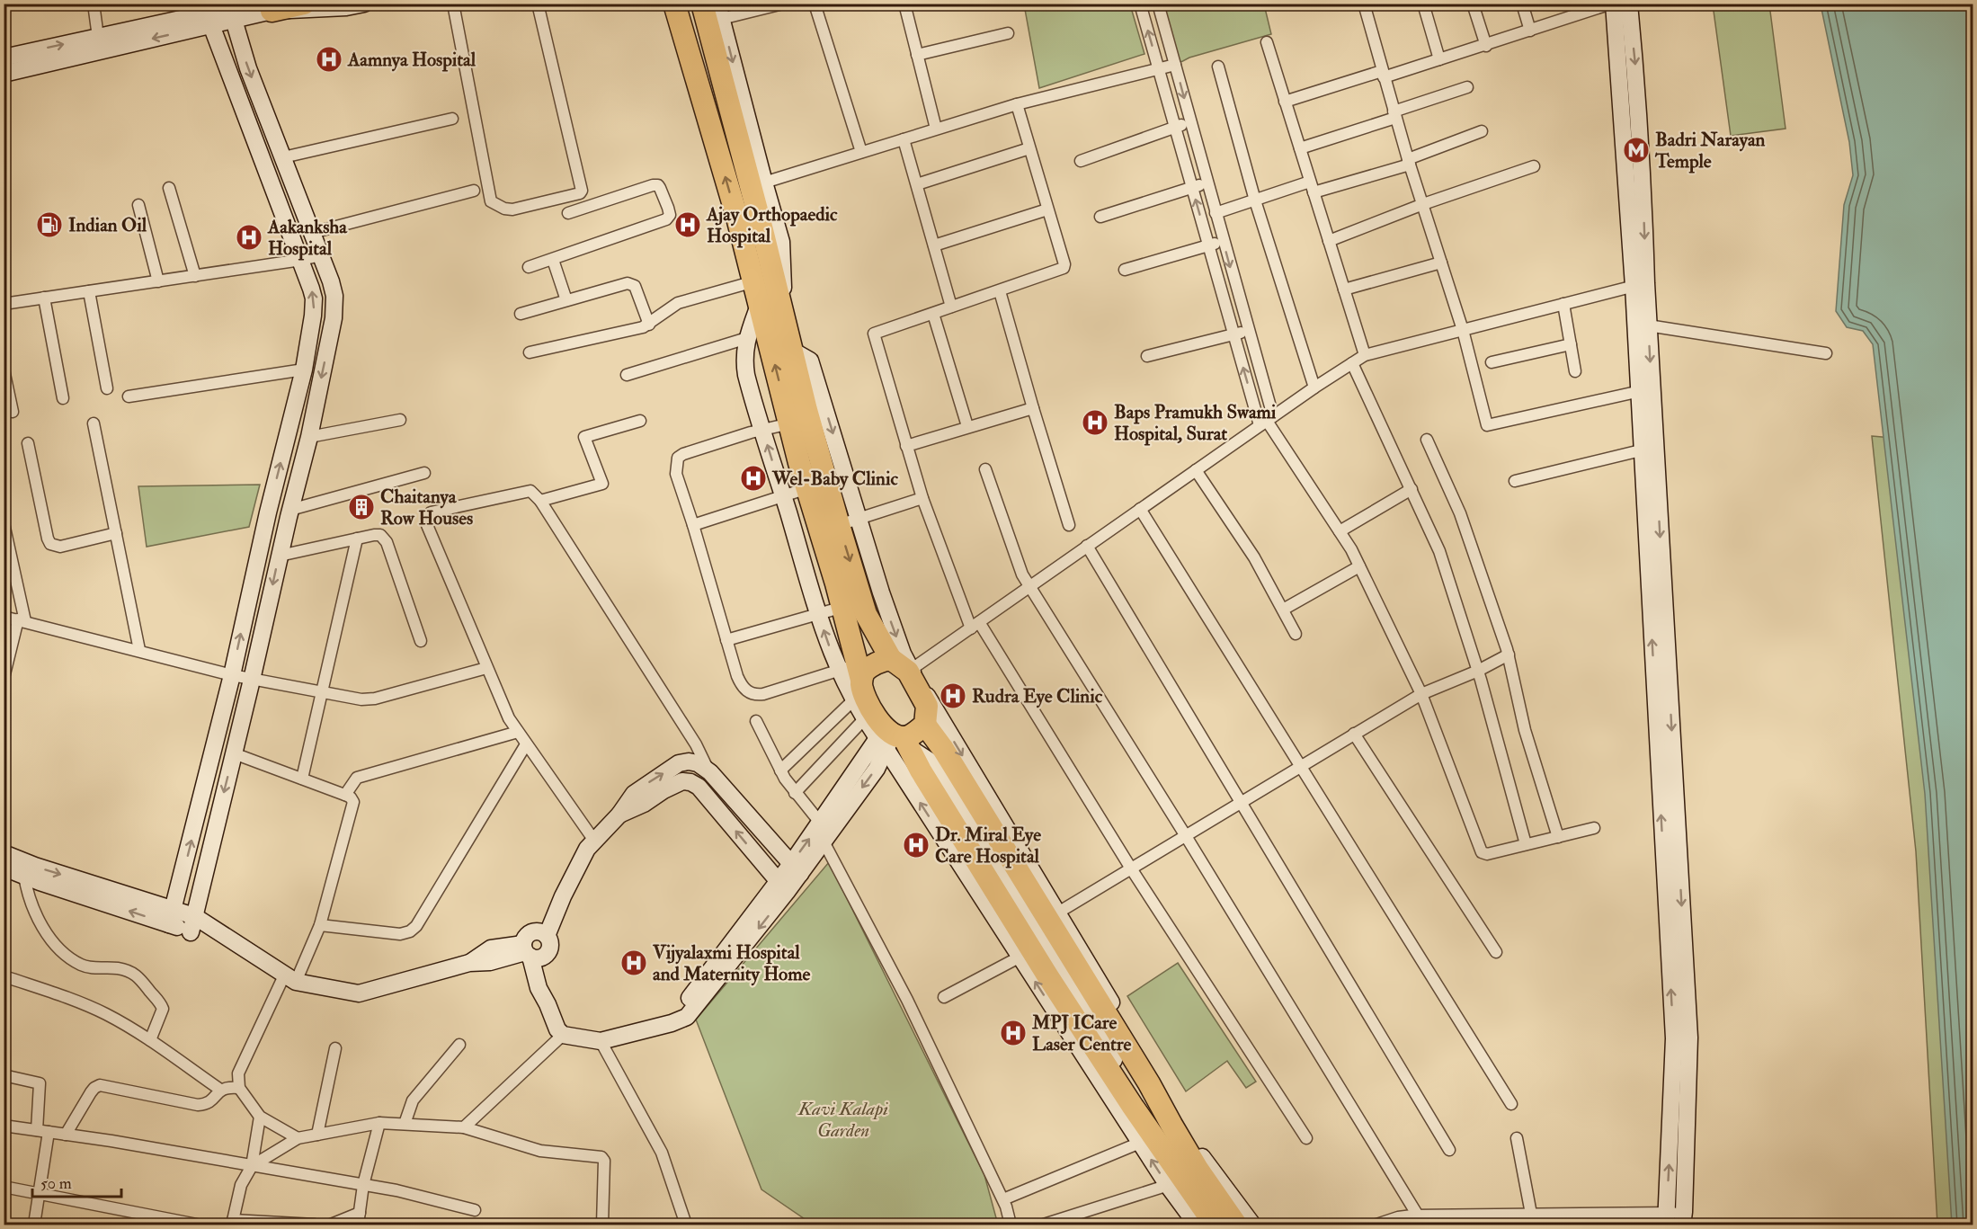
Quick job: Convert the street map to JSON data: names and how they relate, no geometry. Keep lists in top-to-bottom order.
{
  "parks": ["Kavi Kalapi Garden"],
  "places": {
    "hospital": [
      "Aamnya Hospital",
      "Ajay Orthopaedic Hospital",
      "Aakanksha Hospital",
      "Baps Pramukh Swami Hospital, Surat",
      "Wel-Baby Clinic",
      "Rudra Eye Clinic",
      "Dr. Miral Eye Care Hospital",
      "Vijyalaxmi Hospital and Maternity Home",
      "MPJ ICare Laser Centre"
    ],
    "metro station": ["Badri Narayan Temple"],
    "fuel station": ["Indian Oil"],
    "building": ["Chaitanya Row Houses"]
  },
  "scale_bar": "50 m"
}
